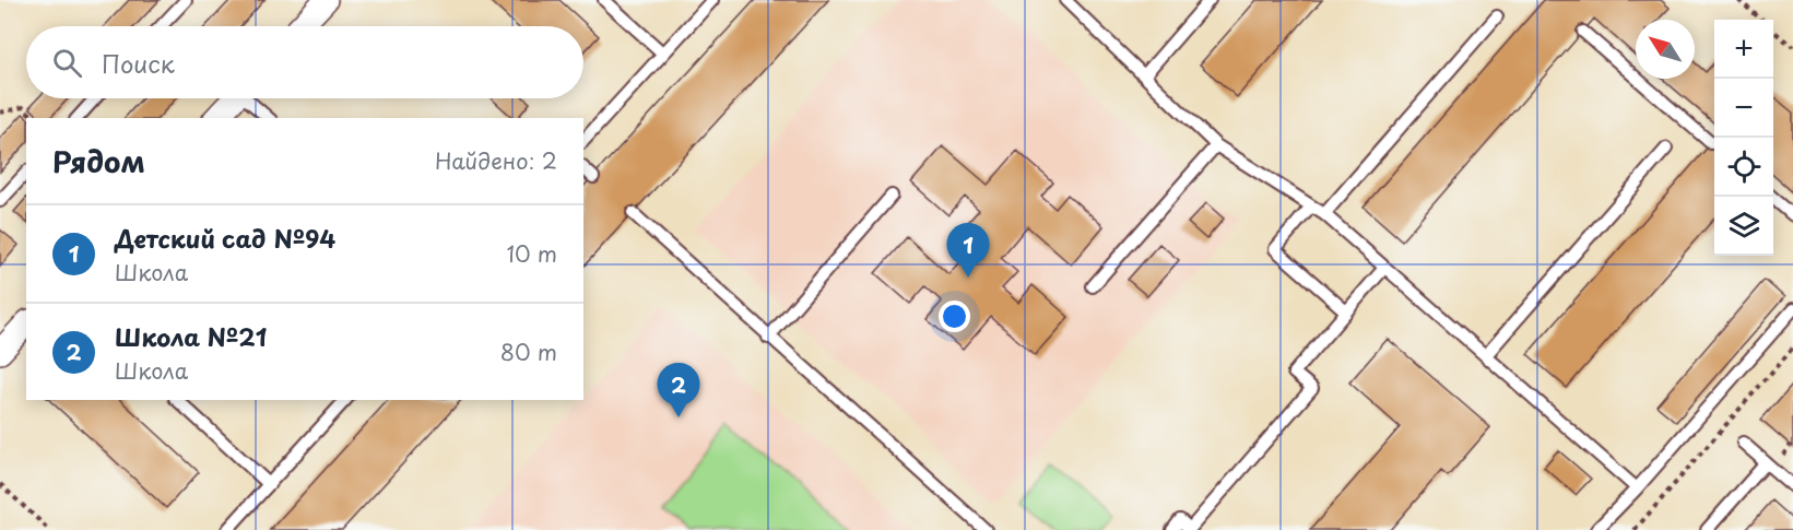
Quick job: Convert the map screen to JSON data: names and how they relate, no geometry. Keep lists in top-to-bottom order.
{
  "north": "top left",
  "page": {
    "map_buttons": ["+", "−"],
    "search": "Поиск",
    "heading": ["Рядом", "Найдено: 2"],
    "list": [
      {
        "mark": "1",
        "name": "Детский сад №94",
        "note": "Школа",
        "value": "10 m"
      },
      {
        "mark": "2",
        "name": "Школа №21",
        "note": "Школа",
        "value": "80 m"
      }
    ],
    "pins": ["1", "2"]
  }
}
